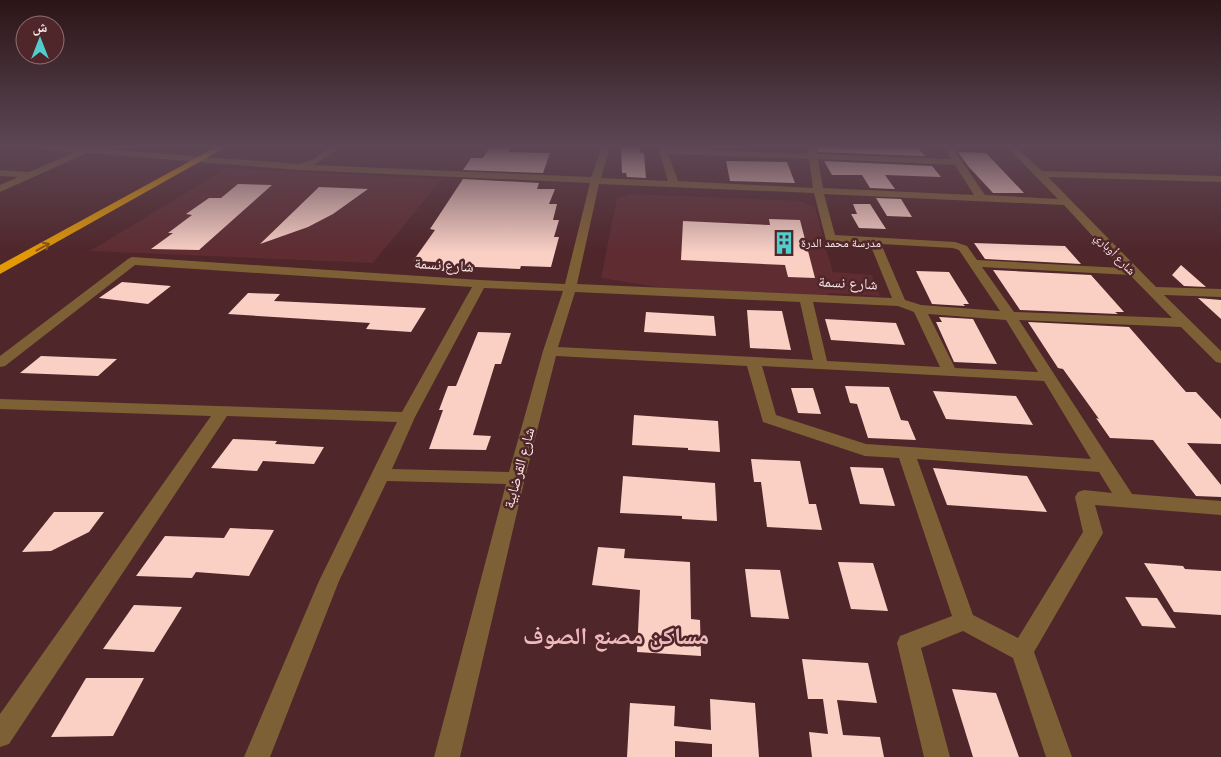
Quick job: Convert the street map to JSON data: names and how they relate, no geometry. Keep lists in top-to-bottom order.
{
  "streets": {
    "street": ["شارع أوباري", "شارع نسمة", "شارع القرضابية"]
  },
  "crossings": [
    ["شارع أوباري", "شارع نسمة"],
    ["شارع نسمة", "شارع القرضابية"]
  ],
  "districts": ["مساكن مصنع الصوف"],
  "places": {
    "building": ["مدرسة محمد الدرة"]
  },
  "north": "top"
}
